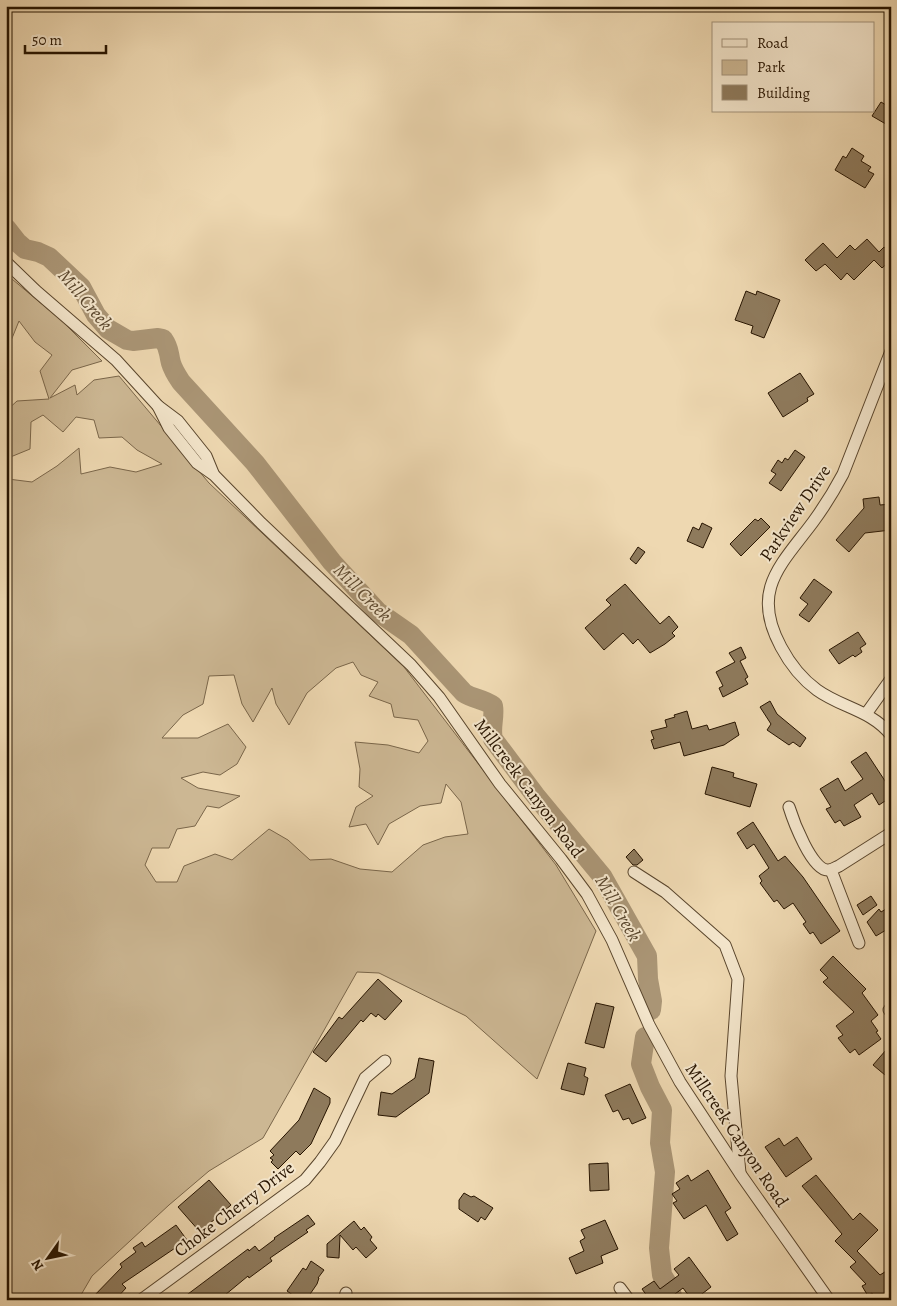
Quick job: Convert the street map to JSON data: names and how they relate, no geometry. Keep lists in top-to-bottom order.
{
  "streets": {
    "street": ["Parkview Drive", "Millcreek Canyon Road", "Choke Cherry Drive"]
  },
  "water": ["Mill Creek"],
  "legend": ["Road", "Park", "Building"],
  "scale_bar": "50 m",
  "north": "bottom left"
}
